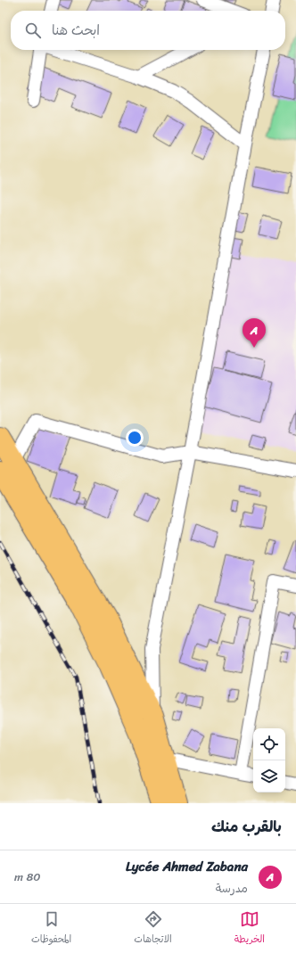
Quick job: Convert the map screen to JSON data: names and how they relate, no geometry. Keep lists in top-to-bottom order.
{
  "page": {
    "search": "ابحث هنا",
    "pins": "A",
    "heading": "بالقرب منك",
    "list": [
      {
        "mark": "A",
        "name": "Lycée Ahmed Zabana",
        "note": "مدرسة",
        "value": "80 m"
      }
    ],
    "nav": ["الخريطة", "الاتجاهات", "المحفوظات"]
  }
}
